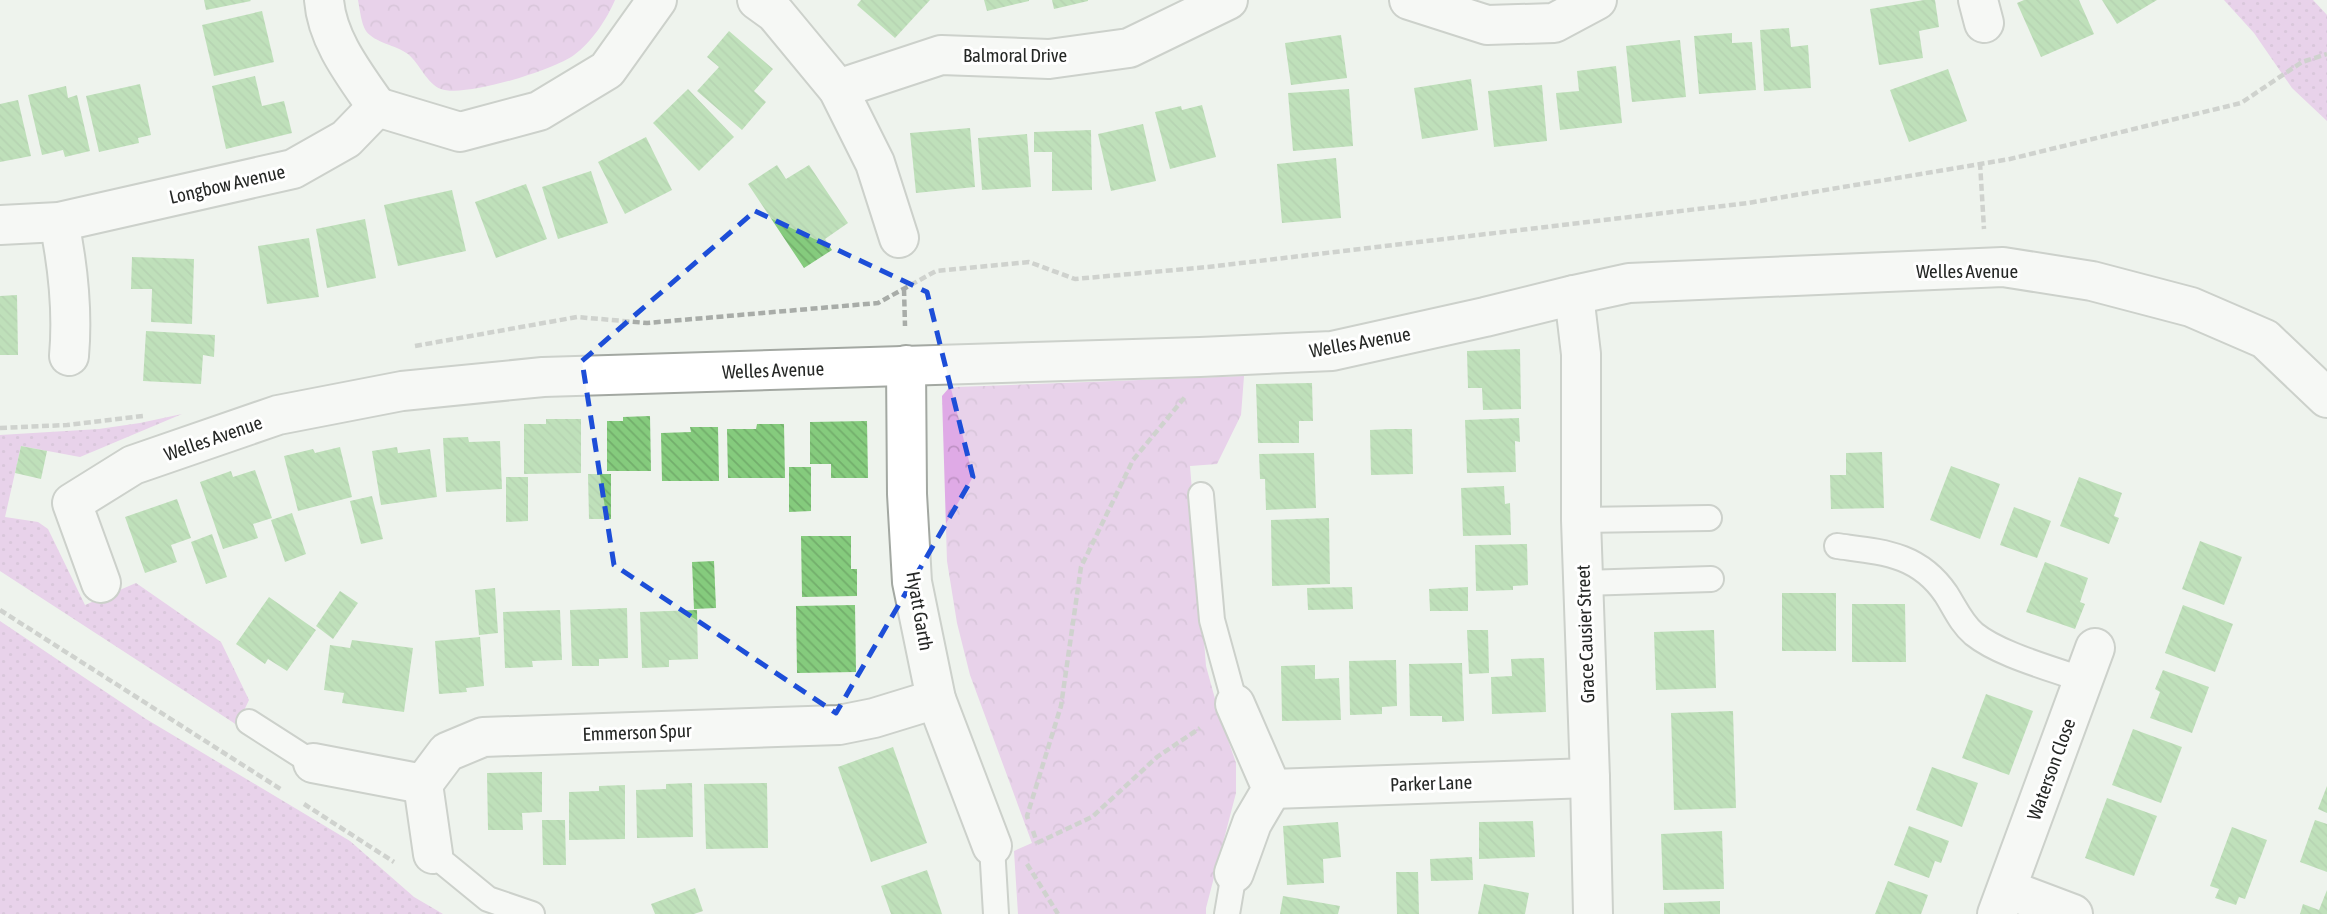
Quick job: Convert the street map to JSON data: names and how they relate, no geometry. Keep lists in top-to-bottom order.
{
  "streets": {
    "street": [
      "Balmoral Drive",
      "Longbow Avenue",
      "Welles Avenue",
      "Hyatt Garth",
      "Grace Causier Street",
      "Emmerson Spur",
      "Waterson Close",
      "Parker Lane"
    ]
  },
  "crossings": [
    ["Welles Avenue", "Hyatt Garth"],
    ["Welles Avenue", "Grace Causier Street"],
    ["Hyatt Garth", "Emmerson Spur"],
    ["Grace Causier Street", "Parker Lane"]
  ]
}
